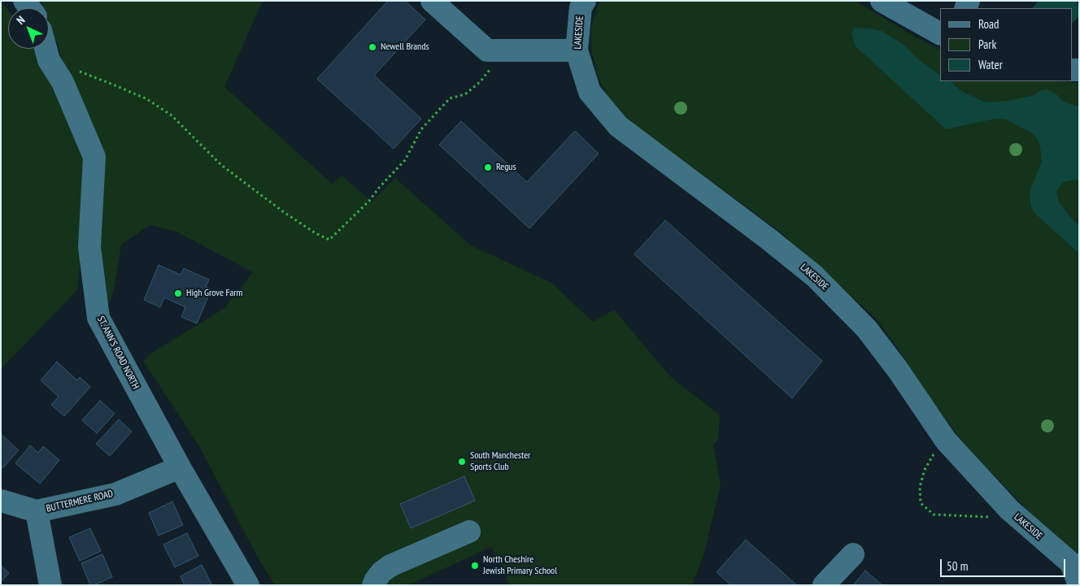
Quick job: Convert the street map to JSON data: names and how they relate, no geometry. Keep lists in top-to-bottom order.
{
  "streets": {
    "street": ["LAKESIDE", "ST. ANN'S ROAD NORTH", "BUTTERMERE ROAD"]
  },
  "crossings": [
    ["ST. ANN'S ROAD NORTH", "BUTTERMERE ROAD"]
  ],
  "places": [
    "Newell Brands",
    "Regus",
    "High Grove Farm",
    "South Manchester Sports Club",
    "North Cheshire Jewish Primary School"
  ],
  "legend": ["Road", "Park", "Water"],
  "scale_bar": "50 m",
  "north": "top left"
}
